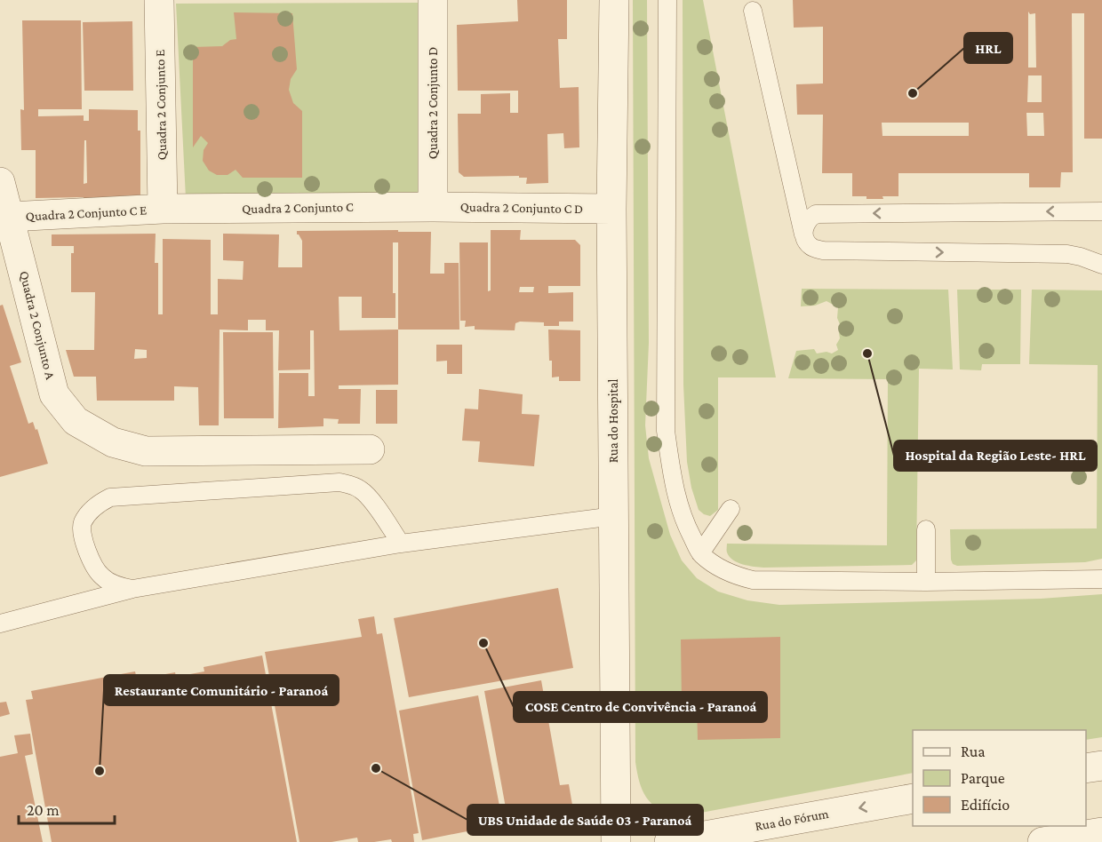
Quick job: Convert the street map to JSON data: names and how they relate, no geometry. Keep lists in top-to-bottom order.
{
  "streets": {
    "street": [
      "Quadra 2 Conjunto D",
      "Quadra 2 Conjunto E",
      "Quadra 2 Conjunto C",
      "Quadra 2 Conjunto C D",
      "Quadra 2 Conjunto C E",
      "Quadra 2 Conjunto A",
      "Rua do Hospital",
      "Rua do Fórum"
    ]
  },
  "crossings": [
    ["Quadra 2 Conjunto D", "Quadra 2 Conjunto C"],
    ["Quadra 2 Conjunto D", "Quadra 2 Conjunto C D"],
    ["Quadra 2 Conjunto E", "Quadra 2 Conjunto C"],
    ["Quadra 2 Conjunto E", "Quadra 2 Conjunto C E"],
    ["Quadra 2 Conjunto C", "Quadra 2 Conjunto C D"],
    ["Quadra 2 Conjunto C", "Quadra 2 Conjunto C E"],
    ["Quadra 2 Conjunto C D", "Rua do Hospital"],
    ["Quadra 2 Conjunto C E", "Quadra 2 Conjunto A"]
  ],
  "one_way": ["Rua do Fórum"],
  "places": [
    "HRL",
    "Hospital da Região Leste- HRL",
    "COSE Centro de Convivência - Paranoá",
    "UBS Unidade de Saúde 03 - Paranoá",
    "Restaurante Comunitário - Paranoá"
  ],
  "legend": ["Rua", "Parque", "Edifício"],
  "scale_bar": "20 m"
}
